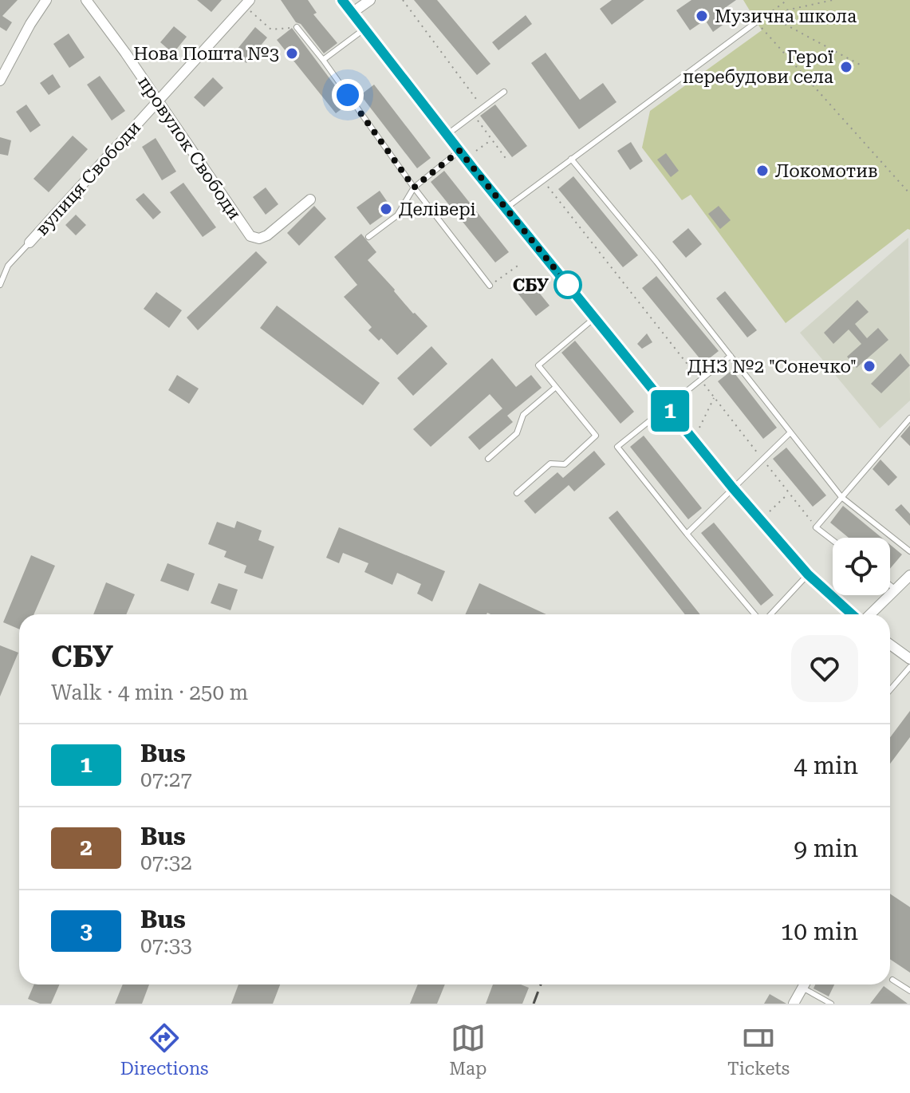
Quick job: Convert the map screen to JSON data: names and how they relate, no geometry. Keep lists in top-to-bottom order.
{
  "streets": {
    "street": ["провулок Свободи", "вулиця Свободи"]
  },
  "crossings": [
    ["провулок Свободи", "вулиця Свободи"]
  ],
  "places": [
    "Музична школа",
    "Нова Пошта №3",
    "Герої перебудови села",
    "Локомотив",
    "Делівері",
    "СБУ",
    "ДНЗ №2 \"Сонечко\""
  ],
  "lines": ["bus line 1"],
  "page": {
    "on_map": "1",
    "heading": ["СБУ", "Walk · 4 min · 250 m"],
    "list": [
      {
        "mark": "1",
        "name": "Bus",
        "note": "07:27",
        "value": "4 min"
      },
      {
        "mark": "2",
        "name": "Bus",
        "note": "07:32",
        "value": "9 min"
      },
      {
        "mark": "3",
        "name": "Bus",
        "note": "07:33",
        "value": "10 min"
      }
    ],
    "tabs": ["Directions", "Map", "Tickets"]
  }
}
